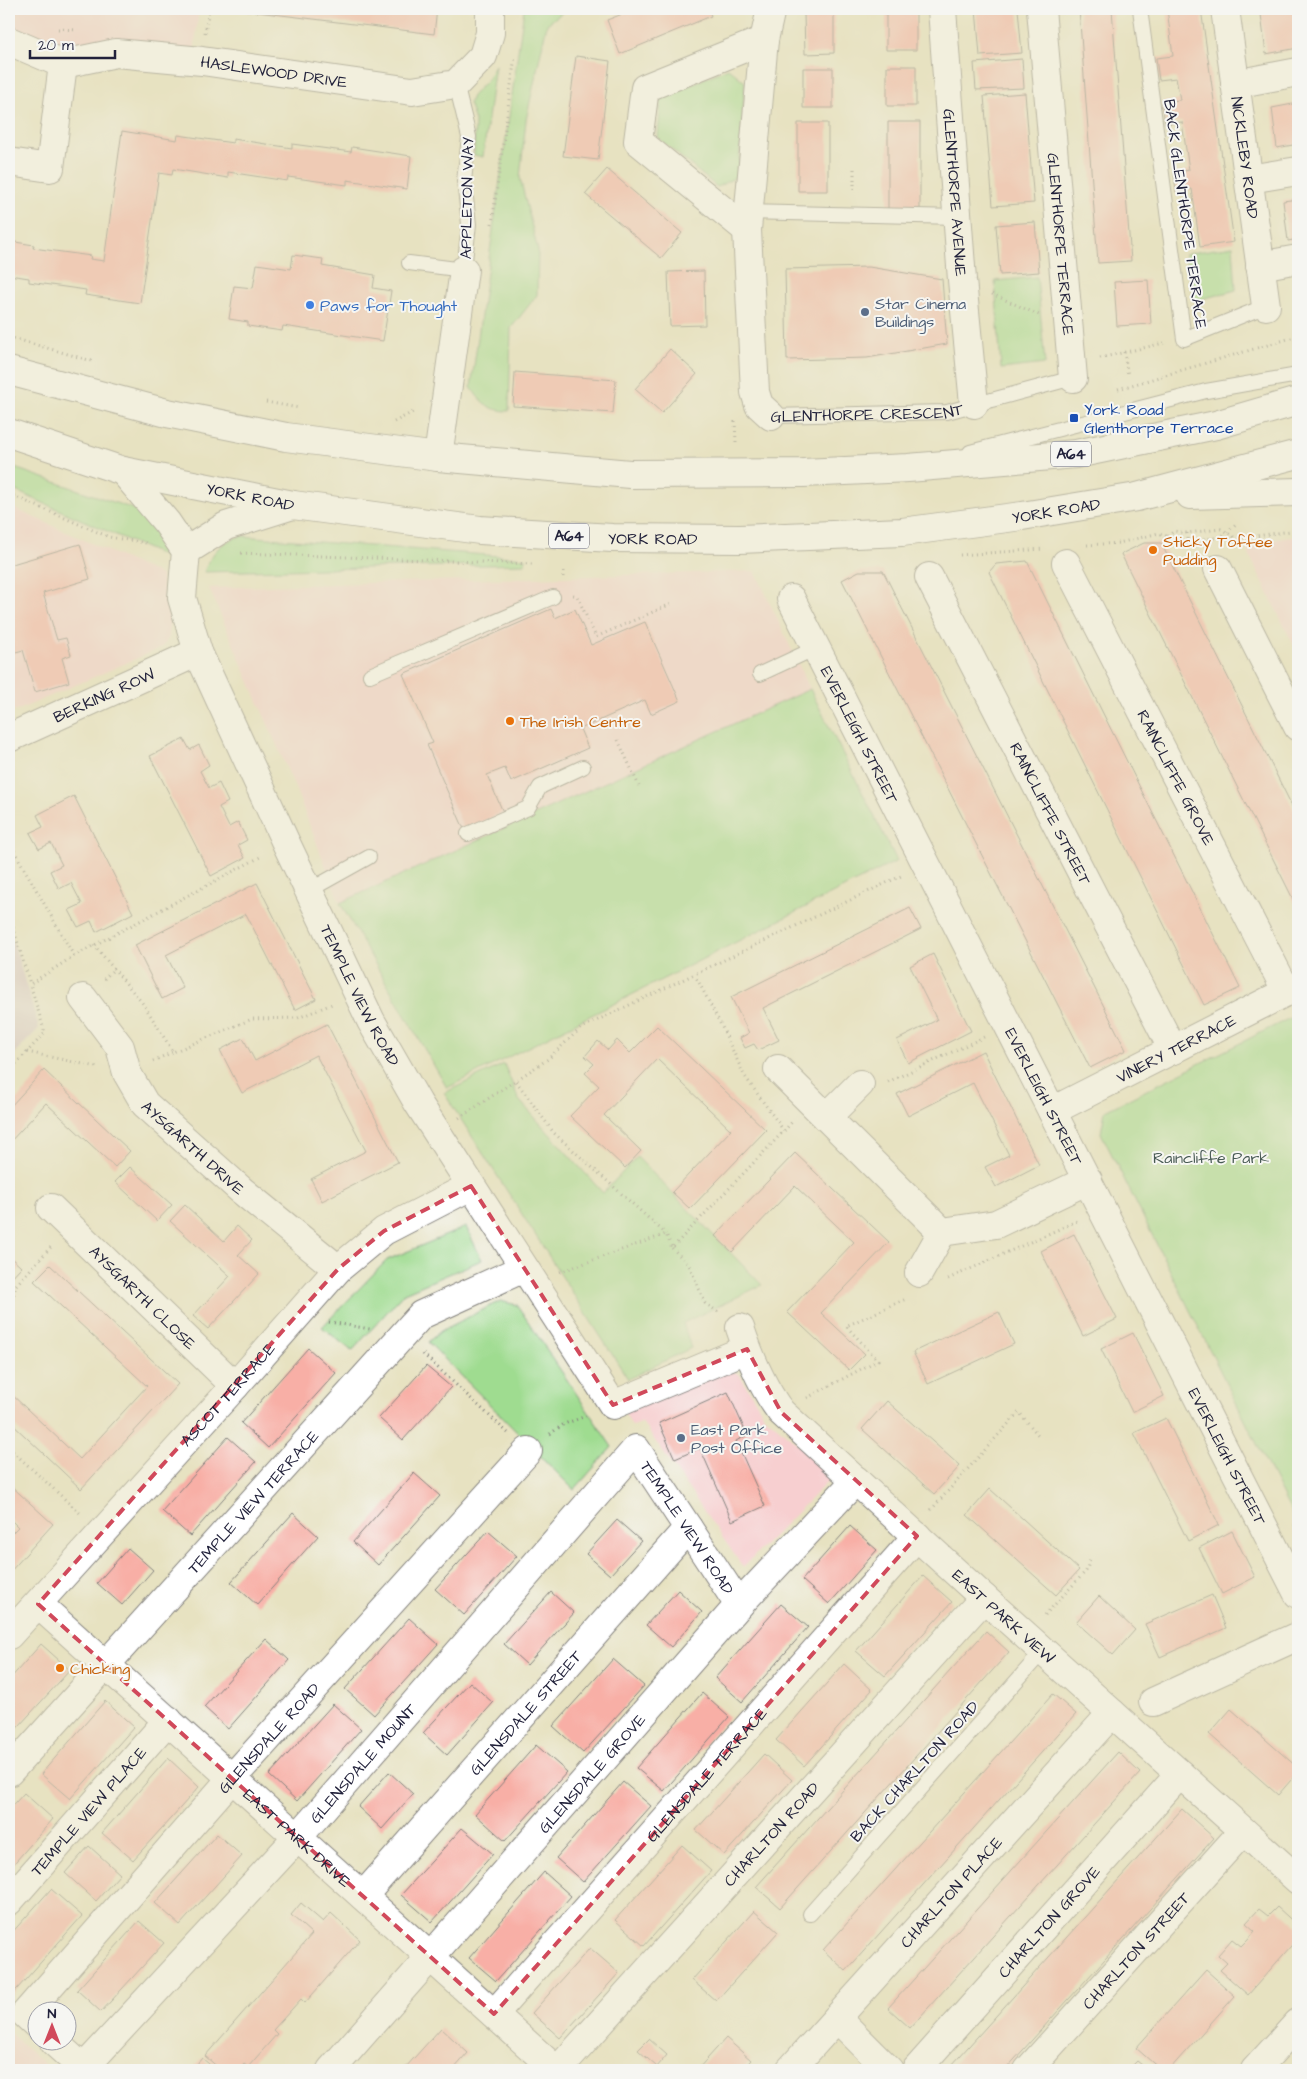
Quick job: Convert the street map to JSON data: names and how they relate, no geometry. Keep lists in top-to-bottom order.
{
  "streets": {
    "main road": [
      "HASLEWOOD DRIVE",
      "NICKLEBY ROAD",
      "GLENTHORPE AVENUE",
      "APPLETON WAY",
      "GLENTHORPE TERRACE",
      "GLENTHORPE CRESCENT",
      "A64",
      "YORK ROAD",
      "BERKING ROW",
      "EVERLEIGH STREET",
      "RAINCLIFFE GROVE",
      "RAINCLIFFE STREET",
      "TEMPLE VIEW ROAD",
      "VINERY TERRACE",
      "AYSGARTH DRIVE",
      "AYSGARTH CLOSE",
      "ASCOT TERRACE",
      "TEMPLE VIEW TERRACE",
      "EAST PARK VIEW",
      "GLENSDALE STREET",
      "GLENSDALE ROAD",
      "GLENSDALE MOUNT",
      "GLENSDALE GROVE",
      "GLENSDALE TERRACE",
      "TEMPLE VIEW PLACE",
      "CHARLTON ROAD",
      "EAST PARK DRIVE",
      "CHARLTON PLACE",
      "CHARLTON GROVE",
      "CHARLTON STREET"
    ],
    "lane": ["BACK GLENTHORPE TERRACE", "BACK CHARLTON ROAD"]
  },
  "crossings": [
    ["HASLEWOOD DRIVE", "APPLETON WAY"],
    ["NICKLEBY ROAD", "BACK GLENTHORPE TERRACE"],
    ["GLENTHORPE AVENUE", "GLENTHORPE CRESCENT"],
    ["APPLETON WAY", "A64"],
    ["BERKING ROW", "TEMPLE VIEW ROAD"],
    ["EVERLEIGH STREET", "VINERY TERRACE"],
    ["RAINCLIFFE GROVE", "VINERY TERRACE"],
    ["RAINCLIFFE STREET", "VINERY TERRACE"],
    ["TEMPLE VIEW ROAD", "ASCOT TERRACE"],
    ["TEMPLE VIEW ROAD", "TEMPLE VIEW TERRACE"],
    ["TEMPLE VIEW ROAD", "GLENSDALE STREET"],
    ["TEMPLE VIEW ROAD", "GLENSDALE MOUNT"],
    ["TEMPLE VIEW ROAD", "GLENSDALE GROVE"],
    ["AYSGARTH DRIVE", "ASCOT TERRACE"],
    ["AYSGARTH CLOSE", "ASCOT TERRACE"],
    ["ASCOT TERRACE", "EAST PARK DRIVE"],
    ["TEMPLE VIEW TERRACE", "EAST PARK DRIVE"],
    ["EAST PARK VIEW", "BACK CHARLTON ROAD"],
    ["EAST PARK VIEW", "GLENSDALE GROVE"],
    ["EAST PARK VIEW", "GLENSDALE TERRACE"],
    ["EAST PARK VIEW", "CHARLTON ROAD"],
    ["EAST PARK VIEW", "CHARLTON PLACE"],
    ["EAST PARK VIEW", "CHARLTON GROVE"],
    ["EAST PARK VIEW", "CHARLTON STREET"],
    ["GLENSDALE STREET", "EAST PARK DRIVE"],
    ["GLENSDALE ROAD", "EAST PARK DRIVE"],
    ["GLENSDALE MOUNT", "EAST PARK DRIVE"],
    ["GLENSDALE GROVE", "EAST PARK DRIVE"],
    ["GLENSDALE TERRACE", "EAST PARK DRIVE"],
    ["TEMPLE VIEW PLACE", "EAST PARK DRIVE"],
    ["CHARLTON ROAD", "EAST PARK DRIVE"]
  ],
  "parks": ["Raincliffe Park"],
  "places": {
    "other": [
      "Paws for Thought",
      "Star Cinema Buildings",
      "Sticky Toffee Pudding",
      "The Irish Centre",
      "East Park Post Office",
      "Chicking"
    ],
    "transit": ["York Road Glenthorpe Terrace"]
  },
  "scale_bar": "20 m",
  "north": "top"
}
